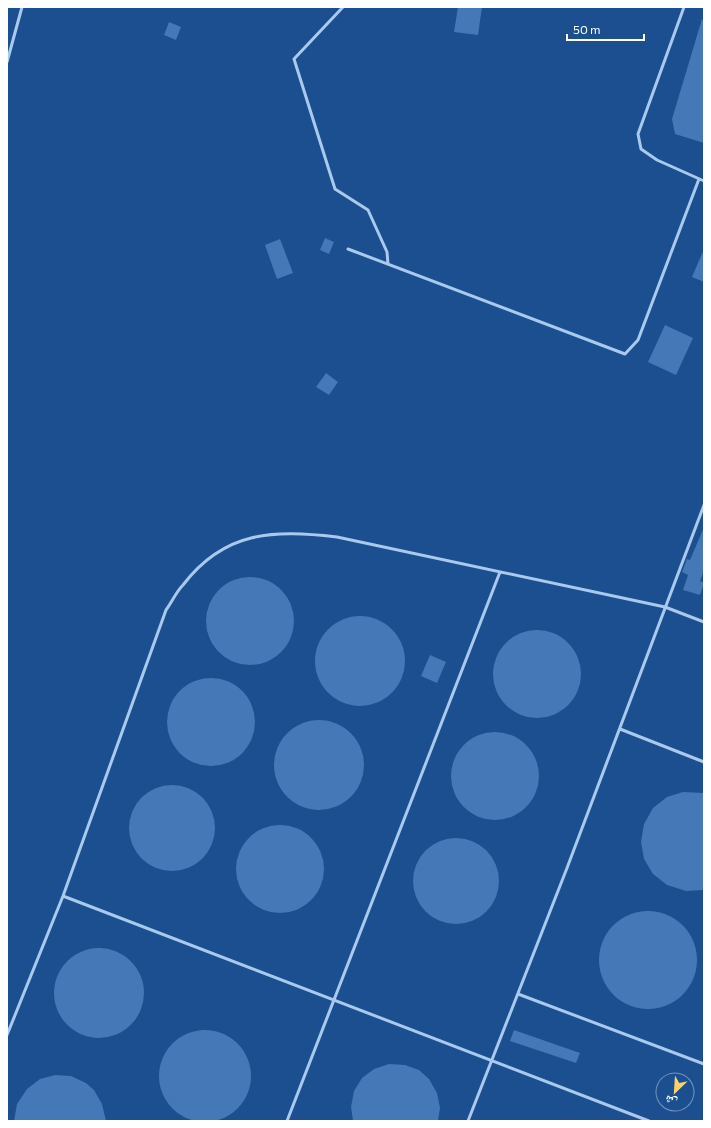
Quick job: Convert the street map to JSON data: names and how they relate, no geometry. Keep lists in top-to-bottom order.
{
  "scale_bar": "50 m",
  "north": "bottom left"
}
